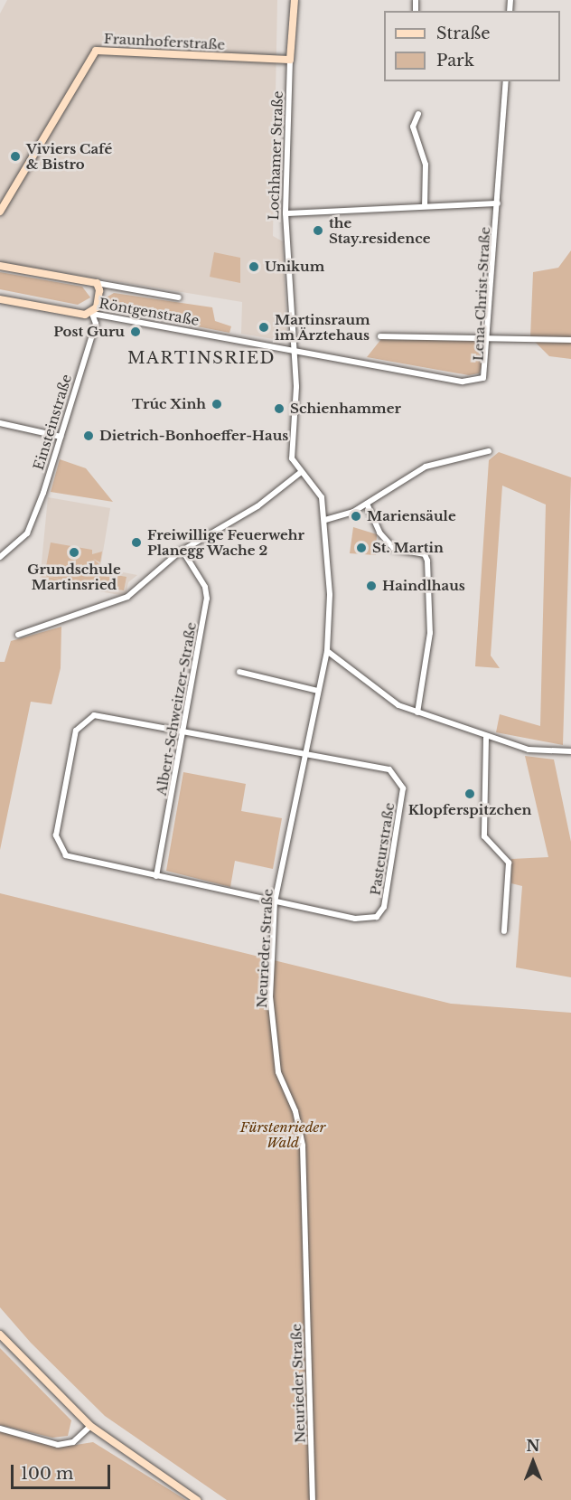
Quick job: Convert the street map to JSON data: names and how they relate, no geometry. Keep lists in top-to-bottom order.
{
  "streets": {
    "street": [
      "Fraunhoferstraße",
      "Lochhamer Straße",
      "Lena-Christ-Straße",
      "Röntgenstraße",
      "Einsteinstraße",
      "Albert-Schweitzer-Straße",
      "Pasteurstraße",
      "Neurieder Straße"
    ]
  },
  "crossings": [
    ["Fraunhoferstraße", "Lochhamer Straße"],
    ["Lochhamer Straße", "Lena-Christ-Straße"],
    ["Lochhamer Straße", "Röntgenstraße"],
    ["Lochhamer Straße", "Neurieder Straße"],
    ["Lena-Christ-Straße", "Röntgenstraße"],
    ["Röntgenstraße", "Einsteinstraße"],
    ["Albert-Schweitzer-Straße", "Pasteurstraße"],
    ["Pasteurstraße", "Neurieder Straße"]
  ],
  "districts": ["MARTINSRIED"],
  "parks": ["Fürstenrieder Wald"],
  "places": [
    "Viviers Café & Bistro",
    "the Stay.residence",
    "Unikum",
    "Martinsraum im Ärztehaus",
    "Post Guru",
    "Trúc Xinh",
    "Schienhammer",
    "Dietrich-Bonhoeffer-Haus",
    "Mariensäule",
    "Freiwillige Feuerwehr Planegg Wache 2",
    "St. Martin",
    "Grundschule Martinsried",
    "Haindlhaus",
    "Klopferspitzchen"
  ],
  "legend": ["Straße", "Park"],
  "scale_bar": "100 m",
  "north": "top"
}
